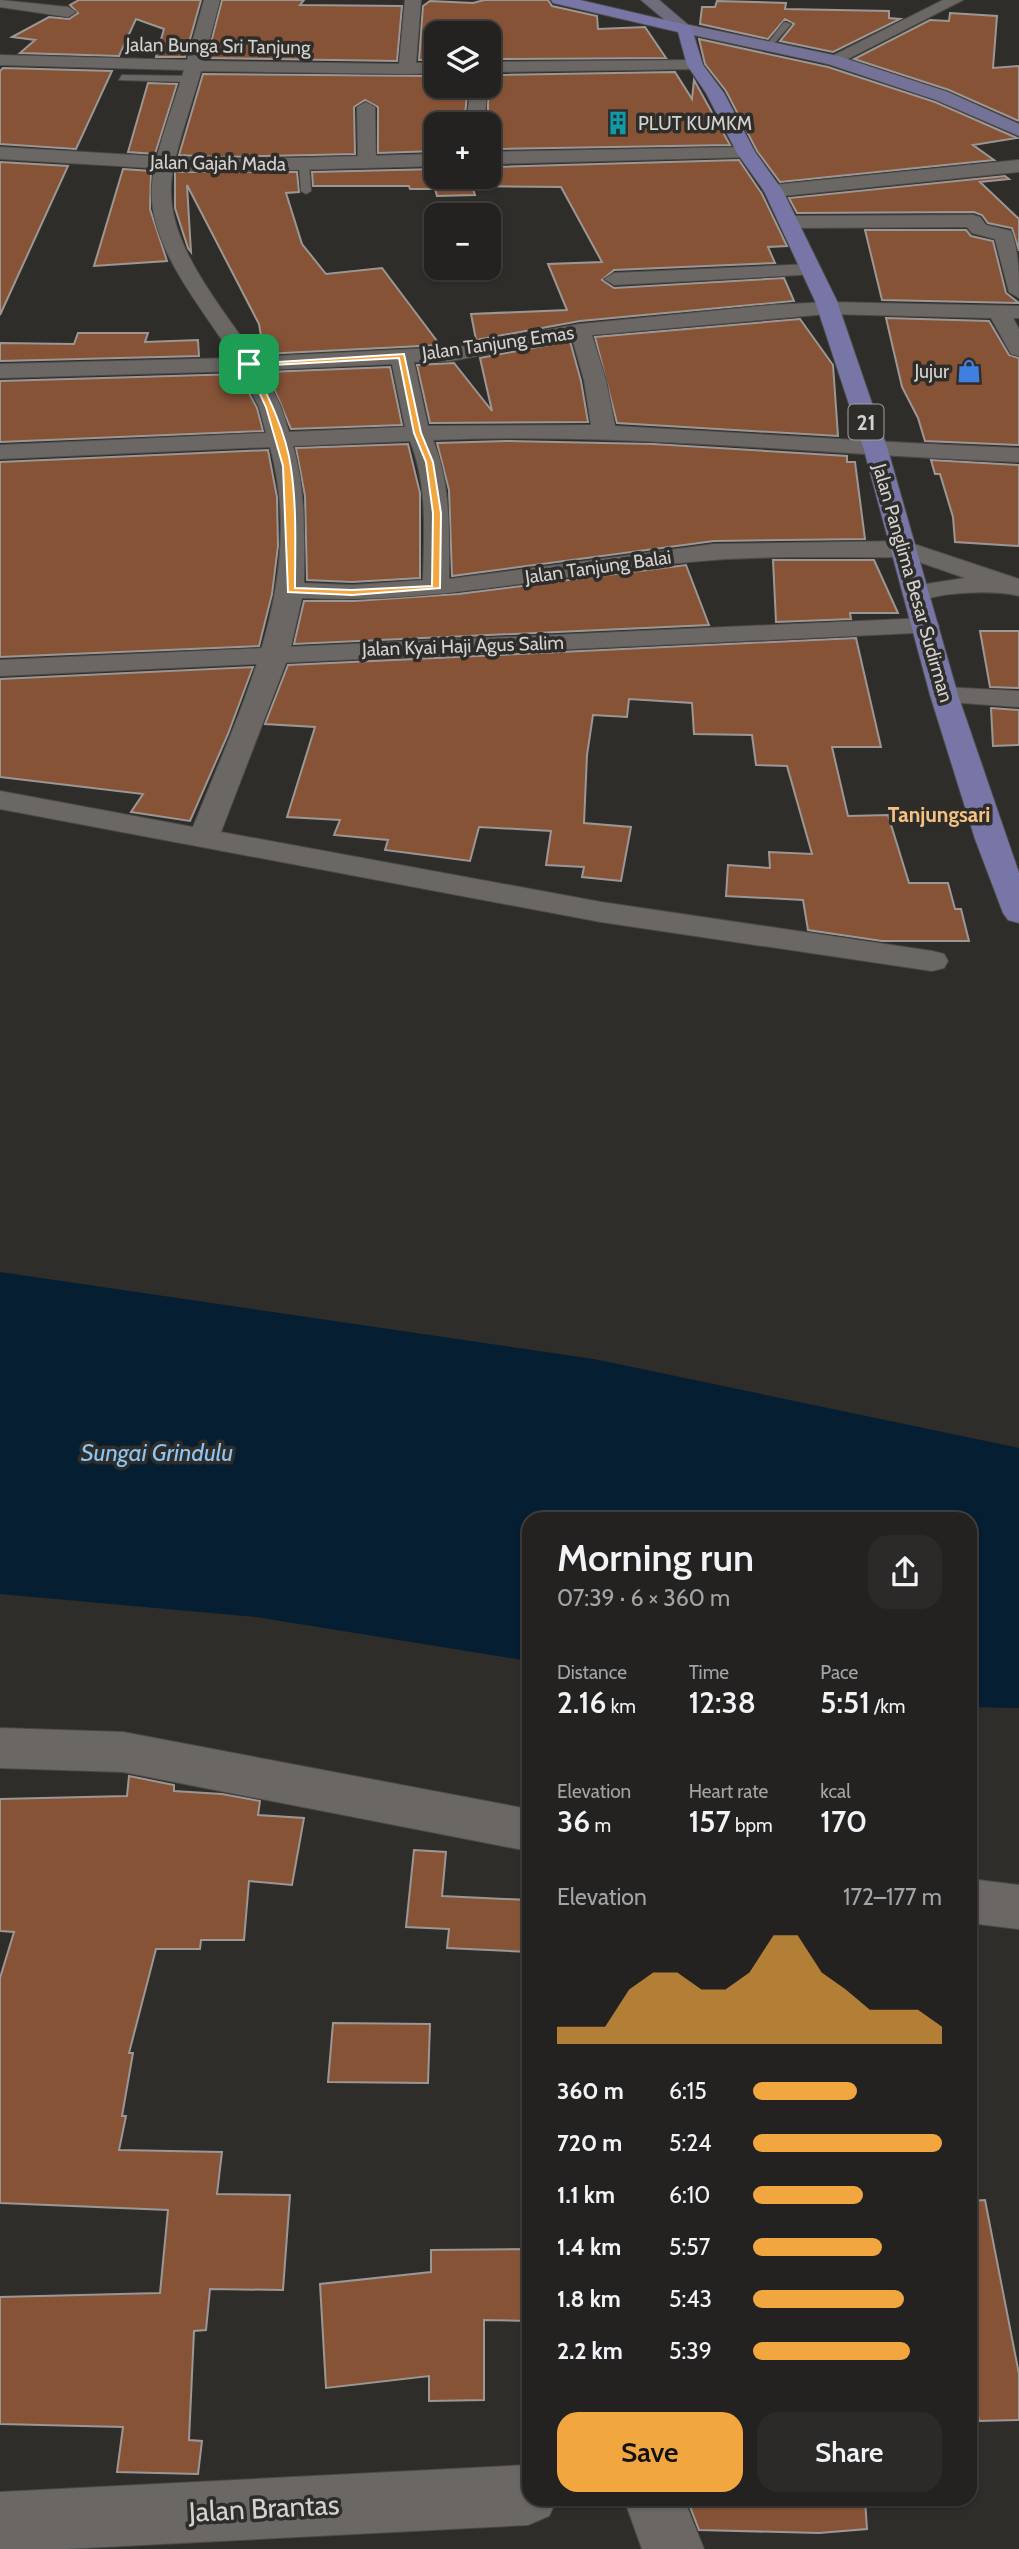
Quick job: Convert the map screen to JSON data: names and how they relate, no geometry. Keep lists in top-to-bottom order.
{
  "streets": {
    "highway": ["21", "Jalan Panglima Besar Sudirman"],
    "street": [
      "Jalan Bunga Sri Tanjung",
      "Jalan Gajah Mada",
      "Jalan Tanjung Emas",
      "Jalan Tanjung Balai",
      "Jalan Kyai Haji Agus Salim",
      "Jalan Brantas"
    ]
  },
  "crossings": [
    ["Jalan Tanjung Emas", "Jalan Panglima Besar Sudirman"],
    ["Jalan Tanjung Balai", "Jalan Panglima Besar Sudirman"],
    ["Jalan Panglima Besar Sudirman", "Jalan Kyai Haji Agus Salim"]
  ],
  "districts": ["Tanjungsari"],
  "water": ["Sungai Grindulu"],
  "places": {
    "building": ["PLUT KUMKM"],
    "shop": ["Jujur"]
  },
  "page": {
    "map_buttons": ["+", "−"],
    "heading": ["Morning run", "07:39 · 6 × 360 m"],
    "stats": [
      ["Distance", "2.16 km"],
      ["Time", "12:38"],
      ["Pace", "5:51 /km"],
      ["Elevation", "36 m"],
      ["Heart rate", "157 bpm"],
      ["kcal", "170"]
    ],
    "chart": ["Elevation", "172–177 m"],
    "list": [
      {
        "name": "360 m",
        "note": "6:15"
      },
      {
        "name": "720 m",
        "note": "5:24"
      },
      {
        "name": "1.1 km",
        "note": "6:10"
      },
      {
        "name": "1.4 km",
        "note": "5:57"
      },
      {
        "name": "1.8 km",
        "note": "5:43"
      },
      {
        "name": "2.2 km",
        "note": "5:39"
      }
    ],
    "buttons": ["Save", "Share"]
  }
}
